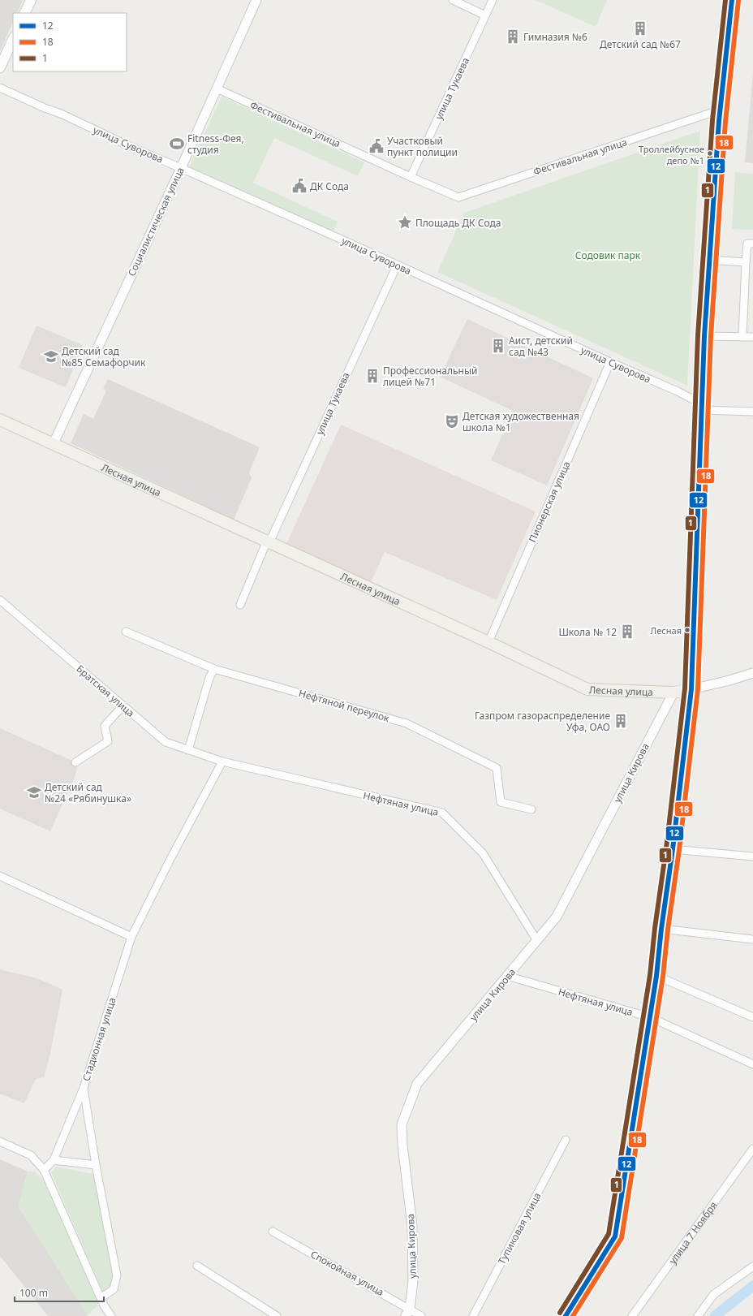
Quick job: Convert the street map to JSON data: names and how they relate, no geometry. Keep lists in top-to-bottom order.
{
  "streets": {
    "main road": ["Лесная улица"],
    "street": [
      "улица Тукаева",
      "Фестивальная улица",
      "улица Суворова",
      "Социалистическая улица",
      "Пионерская улица",
      "Братская улица",
      "Нефтяной переулок",
      "улица Кирова",
      "Нефтяная улица",
      "Стадионная улица",
      "Тупиковая улица",
      "улица 7 Ноября",
      "Спокойная улица"
    ]
  },
  "crossings": [
    ["улица Тукаева", "Фестивальная улица"],
    ["улица Тукаева", "улица Суворова"],
    ["улица Тукаева", "Лесная улица"],
    ["Фестивальная улица", "Социалистическая улица"],
    ["улица Суворова", "Социалистическая улица"],
    ["улица Суворова", "Пионерская улица"],
    ["Социалистическая улица", "Лесная улица"],
    ["Лесная улица", "Пионерская улица"],
    ["Лесная улица", "улица Кирова"],
    ["Братская улица", "Нефтяная улица"],
    ["Братская улица", "Стадионная улица"],
    ["улица Кирова", "Нефтяная улица"],
    ["улица Кирова", "Спокойная улица"],
    ["Нефтяная улица", "Стадионная улица"]
  ],
  "parks": ["Содовик парк"],
  "places": {
    "building": [
      "Детский сад №67",
      "Гимназия №6",
      "Аист, детский сад №43",
      "Профессиональный лицей №71",
      "Школа № 12",
      "Газпром газораспределение Уфа, ОАО"
    ],
    "sports": ["Fitness-Фея, студия"],
    "public building": ["Участковый пункт полиции", "ДК Сода"],
    "other": ["Троллейбусное депо №1", "Лесная"],
    "place": ["Площадь ДК Сода"],
    "school or university": ["Детский сад №85 Семафорчик", "Детский сад №24 «Рябинушка»"],
    "theatre": ["Детская художественная школа №1"]
  },
  "lines": ["transit line 12", "transit line 1", "transit line 18"],
  "legend": ["12", "18", "1"],
  "scale_bar": "100 m"
}
